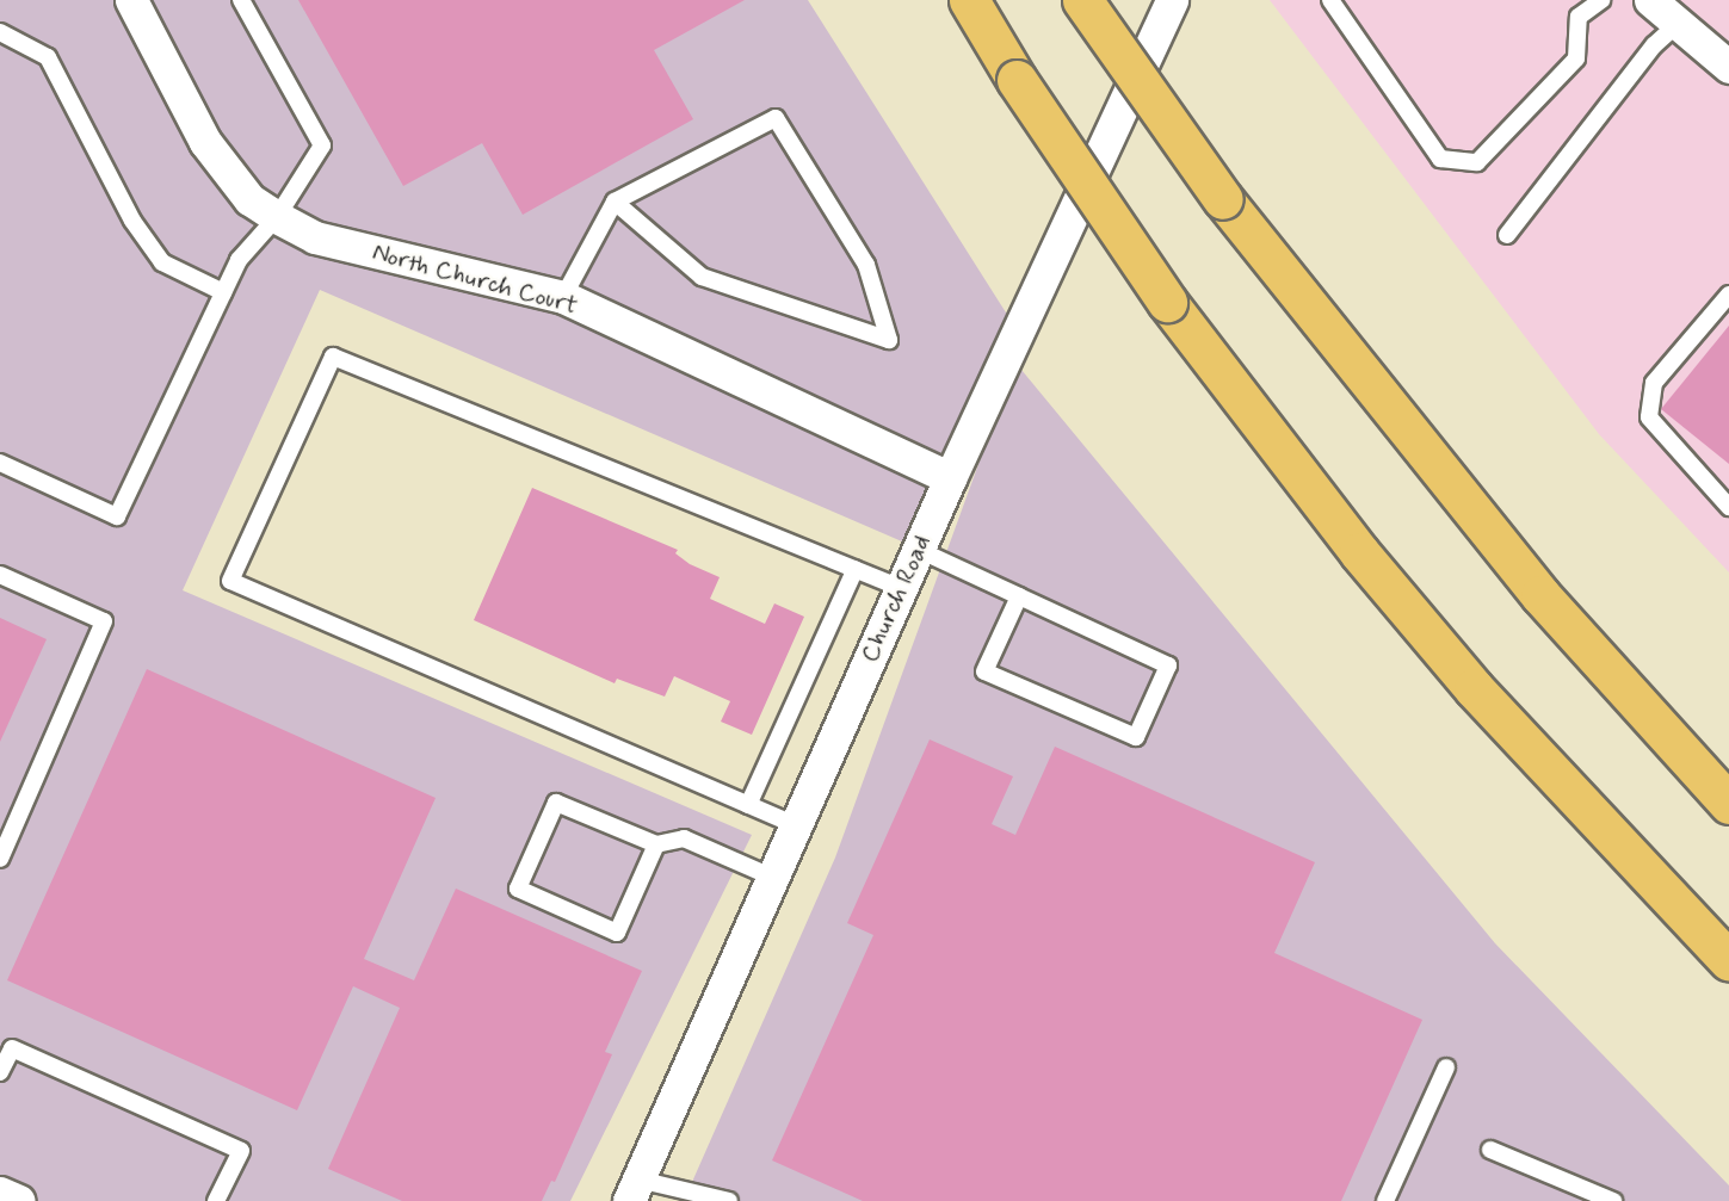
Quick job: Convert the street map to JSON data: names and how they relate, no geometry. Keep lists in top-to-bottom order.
{
  "streets": {
    "street": ["North Church Court", "Church Road"]
  },
  "crossings": [
    ["North Church Court", "Church Road"]
  ]
}
